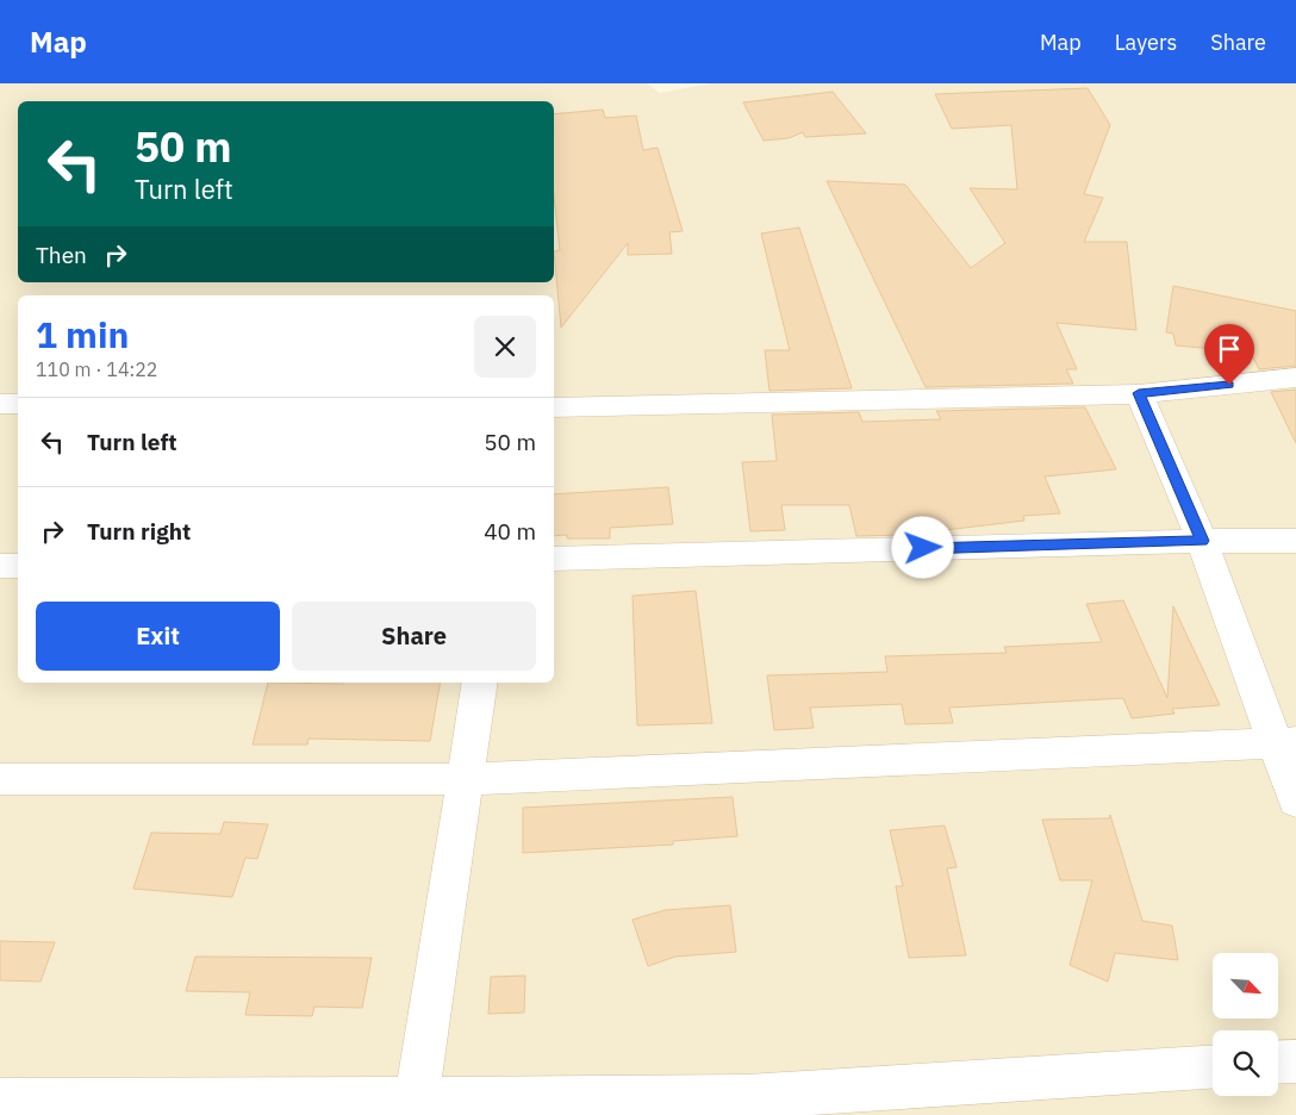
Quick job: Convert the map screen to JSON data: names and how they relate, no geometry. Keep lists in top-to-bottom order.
{
  "north": "bottom right",
  "page": {
    "header": "Map",
    "nav": ["Map", "Layers", "Share"],
    "turn": ["50 m", "Turn left"],
    "then": "Then",
    "heading": ["1 min", "110 m · 14:22"],
    "list": [
      {
        "name": "Turn left",
        "value": "50 m"
      },
      {
        "name": "Turn right",
        "value": "40 m"
      }
    ],
    "buttons": ["Exit", "Share"]
  }
}
